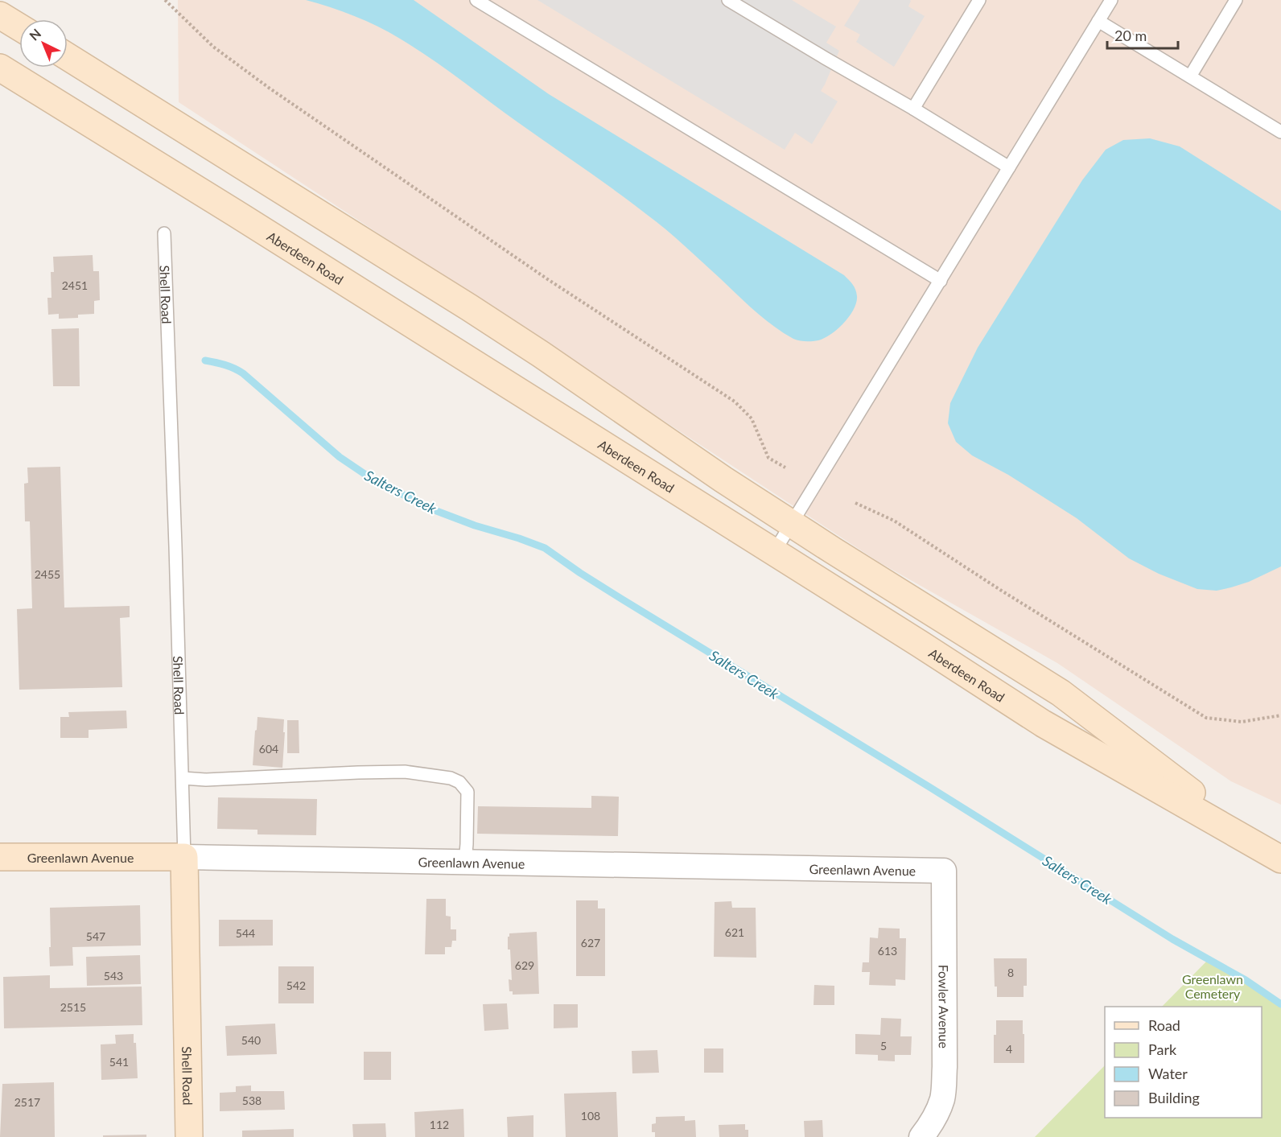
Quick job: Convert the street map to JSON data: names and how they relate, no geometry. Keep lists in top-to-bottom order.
{
  "streets": {
    "main road": ["Aberdeen Road", "Shell Road", "Greenlawn Avenue"],
    "street": ["Fowler Avenue"]
  },
  "crossings": [
    ["Shell Road", "Greenlawn Avenue"],
    ["Greenlawn Avenue", "Fowler Avenue"]
  ],
  "water": ["Salters Creek"],
  "parks": ["Greenlawn Cemetery"],
  "house_numbers": [
    "2451",
    "2455",
    "604",
    "621",
    "544",
    "547",
    "627",
    "613",
    "629",
    "8",
    "543",
    "542",
    "2515",
    "540",
    "5",
    "4",
    "541",
    "538",
    "2517",
    "108",
    "112"
  ],
  "legend": [
    "Road",
    "Park",
    "Water",
    "Building"
  ],
  "scale_bar": "20 m",
  "north": "top left"
}
